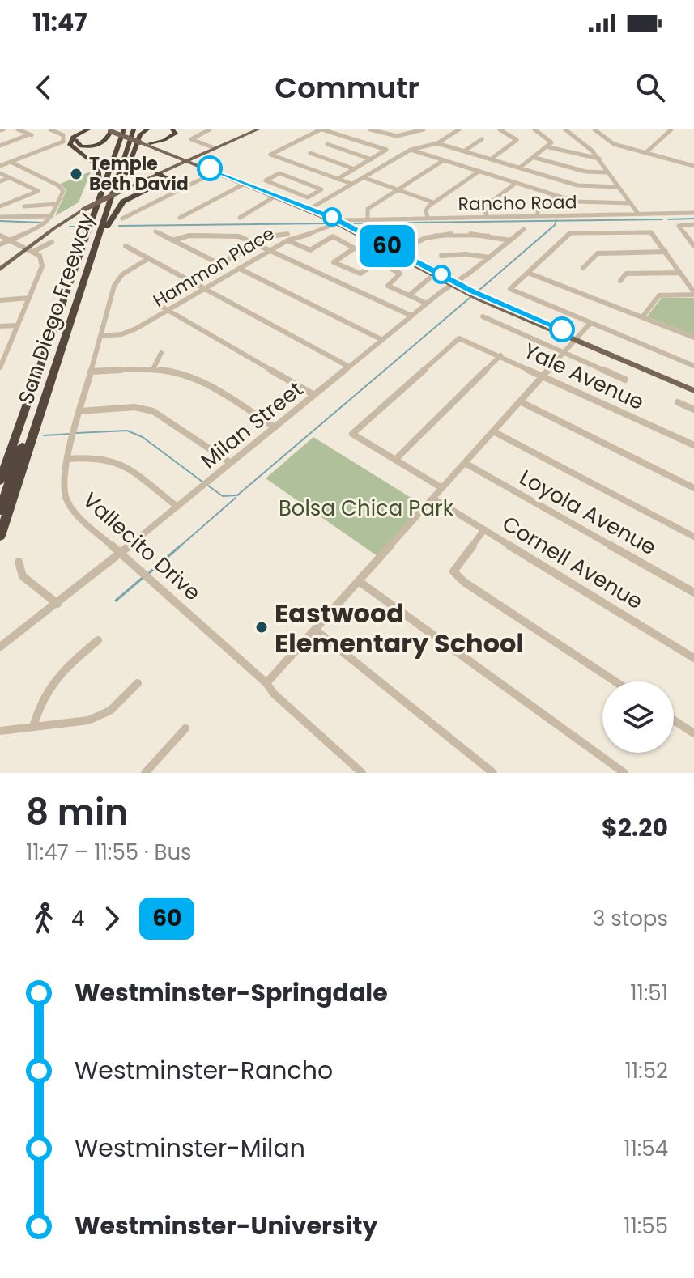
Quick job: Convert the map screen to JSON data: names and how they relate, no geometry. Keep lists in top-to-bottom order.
{
  "streets": {
    "highway": ["San Diego Freeway"],
    "street": [
      "Rancho Road",
      "Hammon Place",
      "Yale Avenue",
      "Milan Street",
      "Loyola Avenue",
      "Vallecito Drive",
      "Cornell Avenue"
    ]
  },
  "crossings": [
    ["Rancho Road", "Hammon Place"],
    ["Hammon Place", "Vallecito Drive"],
    ["Milan Street", "Vallecito Drive"]
  ],
  "parks": ["Bolsa Chica Park"],
  "places": ["Temple Beth David", "Eastwood Elementary School"],
  "lines": ["bus line 60"],
  "page": {
    "status": "11:47",
    "header": "Commutr",
    "on_map": "60",
    "heading": ["8 min", "11:47 – 11:55 · Bus", "$2.20"],
    "legs": ["4", "60", "3 stops"],
    "list": [
      {
        "name": "Westminster-Springdale",
        "value": "11:51"
      },
      {
        "name": "Westminster-Rancho",
        "value": "11:52"
      },
      {
        "name": "Westminster-Milan",
        "value": "11:54"
      },
      {
        "name": "Westminster-University",
        "value": "11:55"
      }
    ]
  }
}
